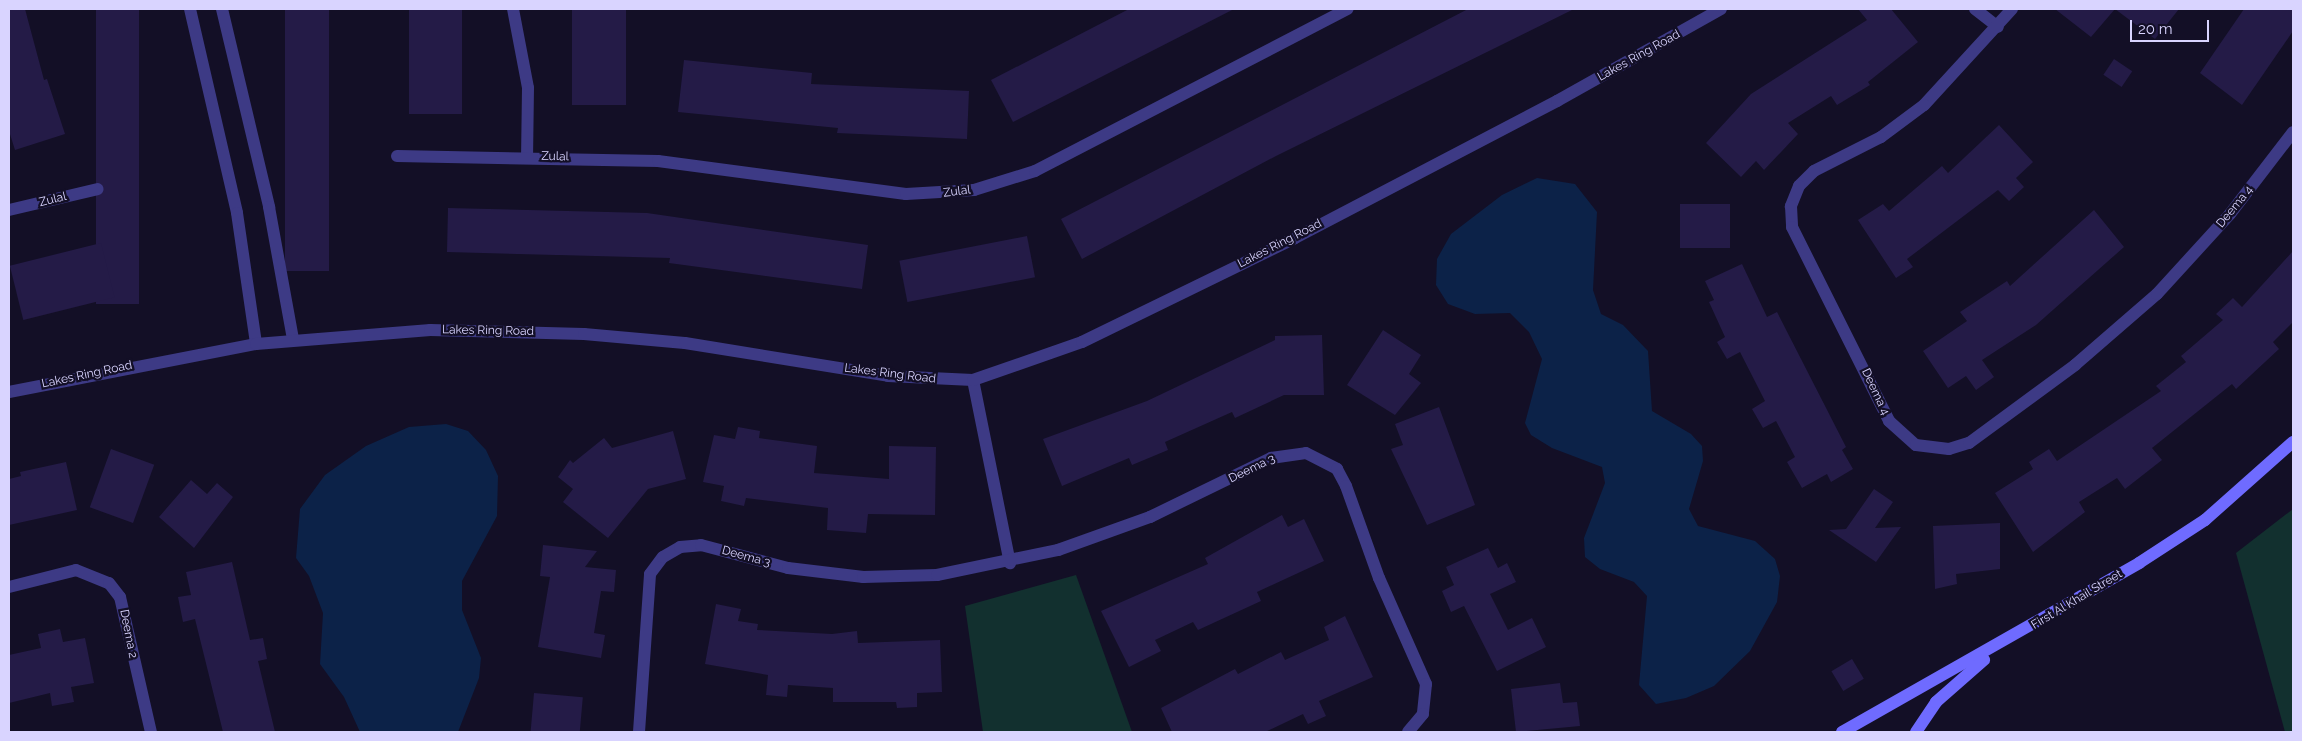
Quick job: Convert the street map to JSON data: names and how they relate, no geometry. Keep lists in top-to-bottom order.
{
  "streets": {
    "main road": ["First Al Khail Street"],
    "street": [
      "Lakes Ring Road",
      "Zulal",
      "Deema 4",
      "Deema 3",
      "Deema 2"
    ]
  },
  "scale_bar": "20 m"
}
